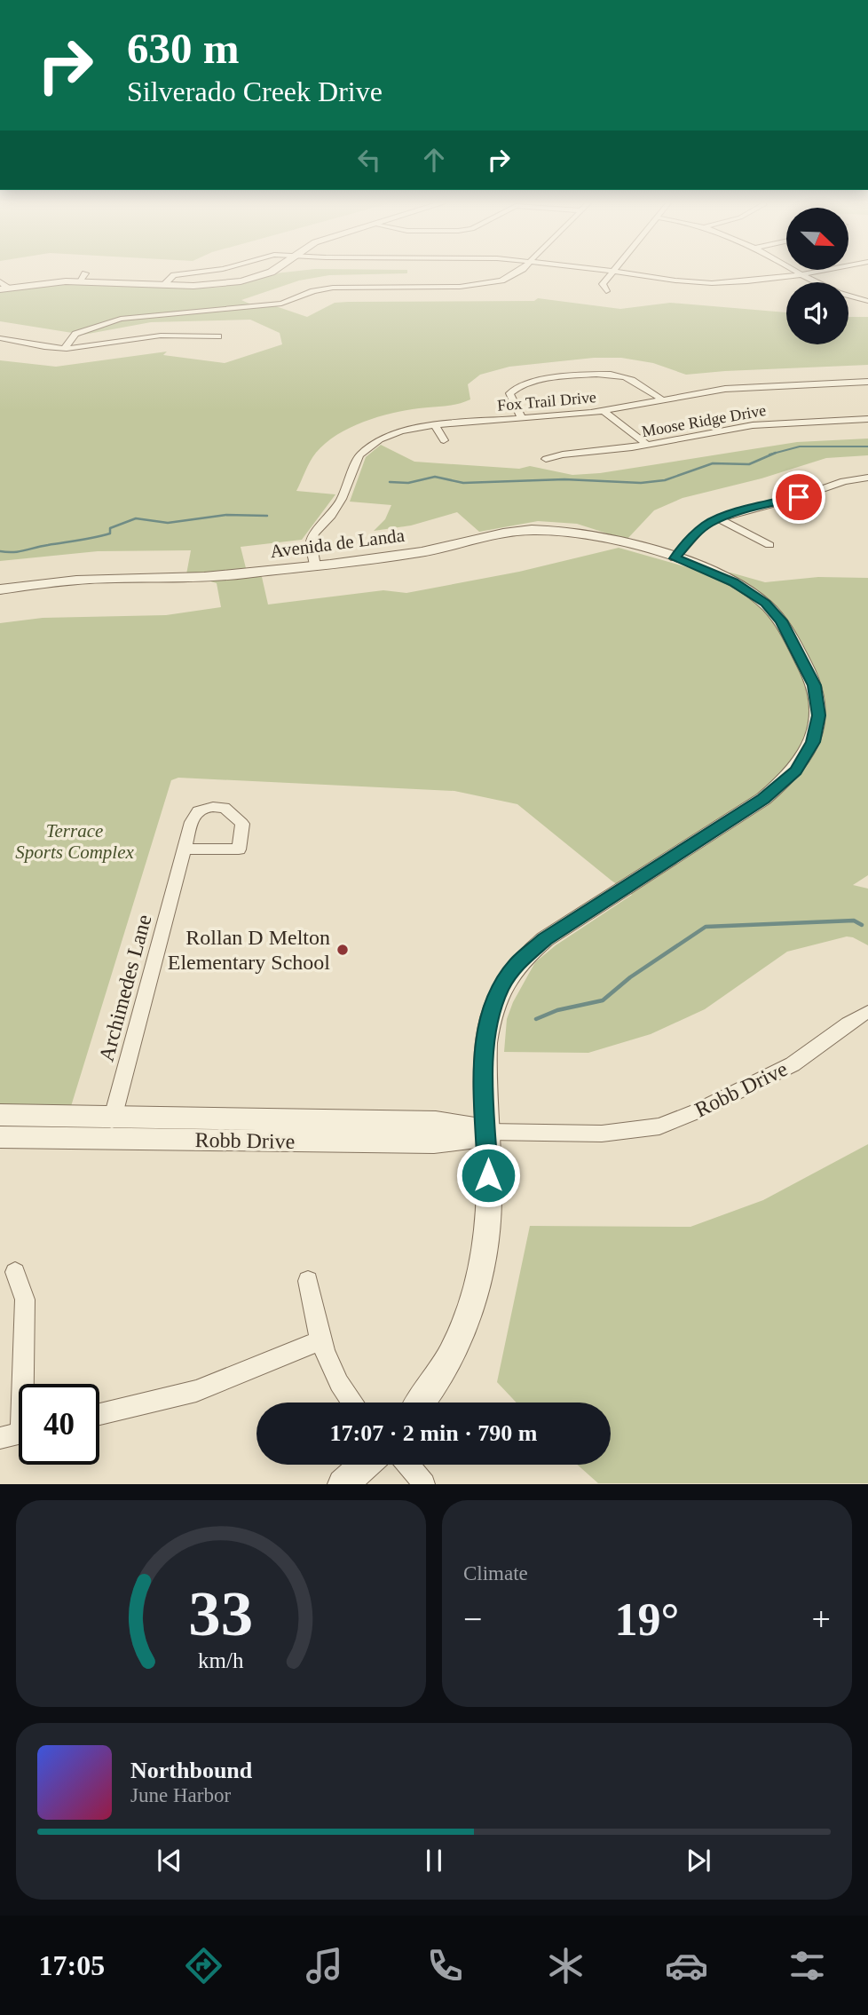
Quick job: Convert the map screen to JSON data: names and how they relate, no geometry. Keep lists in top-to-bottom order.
{
  "streets": {
    "street": [
      "Fox Trail Drive",
      "Moose Ridge Drive",
      "Avenida de Landa",
      "Archimedes Lane",
      "Robb Drive"
    ]
  },
  "crossings": [
    ["Fox Trail Drive", "Avenida de Landa"],
    ["Avenida de Landa", "Robb Drive"],
    ["Archimedes Lane", "Robb Drive"]
  ],
  "parks": ["Terrace Sports Complex"],
  "places": ["Rollan D Melton Elementary School"],
  "north": "bottom right",
  "page": {
    "turn": ["630 m", "Silverado Creek Drive"],
    "limit": "40",
    "trip": "17:07 · 2 min · 790 m",
    "tile": "Climate",
    "heat": ["−", "19°", "+"],
    "song": ["Northbound", "June Harbor"],
    "tabs": "17:05",
    "gauge": ["33", "km/h"]
  }
}
